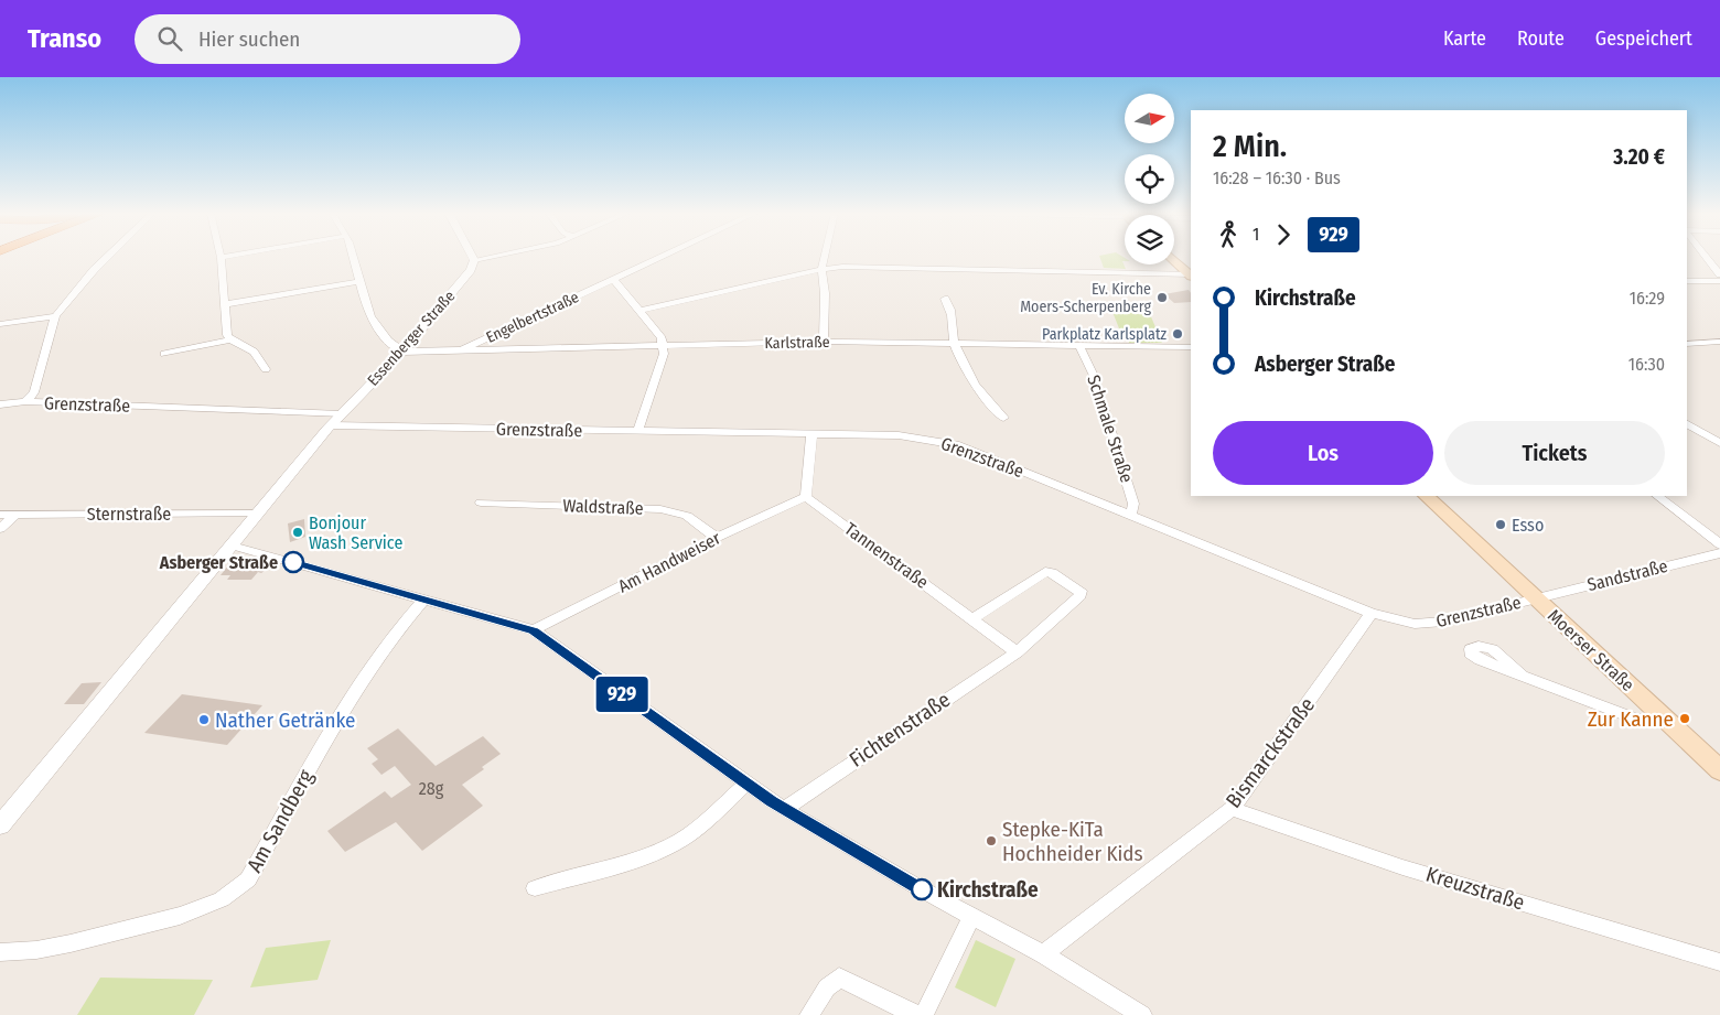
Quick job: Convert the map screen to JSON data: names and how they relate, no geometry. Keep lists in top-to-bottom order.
{
  "streets": {
    "main road": ["Moerser Straße"],
    "street": [
      "Engelbertstraße",
      "Essenberger Straße",
      "Karlstraße",
      "Grenzstraße",
      "Schmale Straße",
      "Waldstraße",
      "Sternstraße",
      "Tannenstraße",
      "Am Handweiser",
      "Sandstraße",
      "Fichtenstraße",
      "Bismarckstraße",
      "Am Sandberg",
      "Kreuzstraße"
    ]
  },
  "crossings": [
    ["Engelbertstraße", "Karlstraße"],
    ["Essenberger Straße", "Karlstraße"],
    ["Essenberger Straße", "Grenzstraße"],
    ["Karlstraße", "Schmale Straße"],
    ["Grenzstraße", "Schmale Straße"],
    ["Grenzstraße", "Sandstraße"],
    ["Grenzstraße", "Moerser Straße"],
    ["Grenzstraße", "Bismarckstraße"],
    ["Waldstraße", "Am Handweiser"],
    ["Tannenstraße", "Am Handweiser"],
    ["Tannenstraße", "Fichtenstraße"],
    ["Sandstraße", "Moerser Straße"],
    ["Bismarckstraße", "Kreuzstraße"]
  ],
  "places": [
    "Ev. Kirche Moers-Scherpenberg",
    "Parkplatz Karlsplatz",
    "Esso",
    "Bonjour Wash Service",
    "Asberger Straße",
    "Zur Kanne",
    "Nather Getränke",
    "Stepke-KiTa Hochheider Kids",
    "Kirchstraße"
  ],
  "lines": ["bus line 929"],
  "house_numbers": ["28g"],
  "north": "right",
  "page": {
    "header": "Transo",
    "search": "Hier suchen",
    "nav": ["Karte", "Route", "Gespeichert"],
    "on_map": "929",
    "heading": ["2 Min.", "16:28 – 16:30 · Bus", "3.20 €"],
    "legs": ["1", "929"],
    "list": [
      {
        "name": "Kirchstraße",
        "value": "16:29"
      },
      {
        "name": "Asberger Straße",
        "value": "16:30"
      }
    ],
    "buttons": ["Los", "Tickets"]
  }
}
